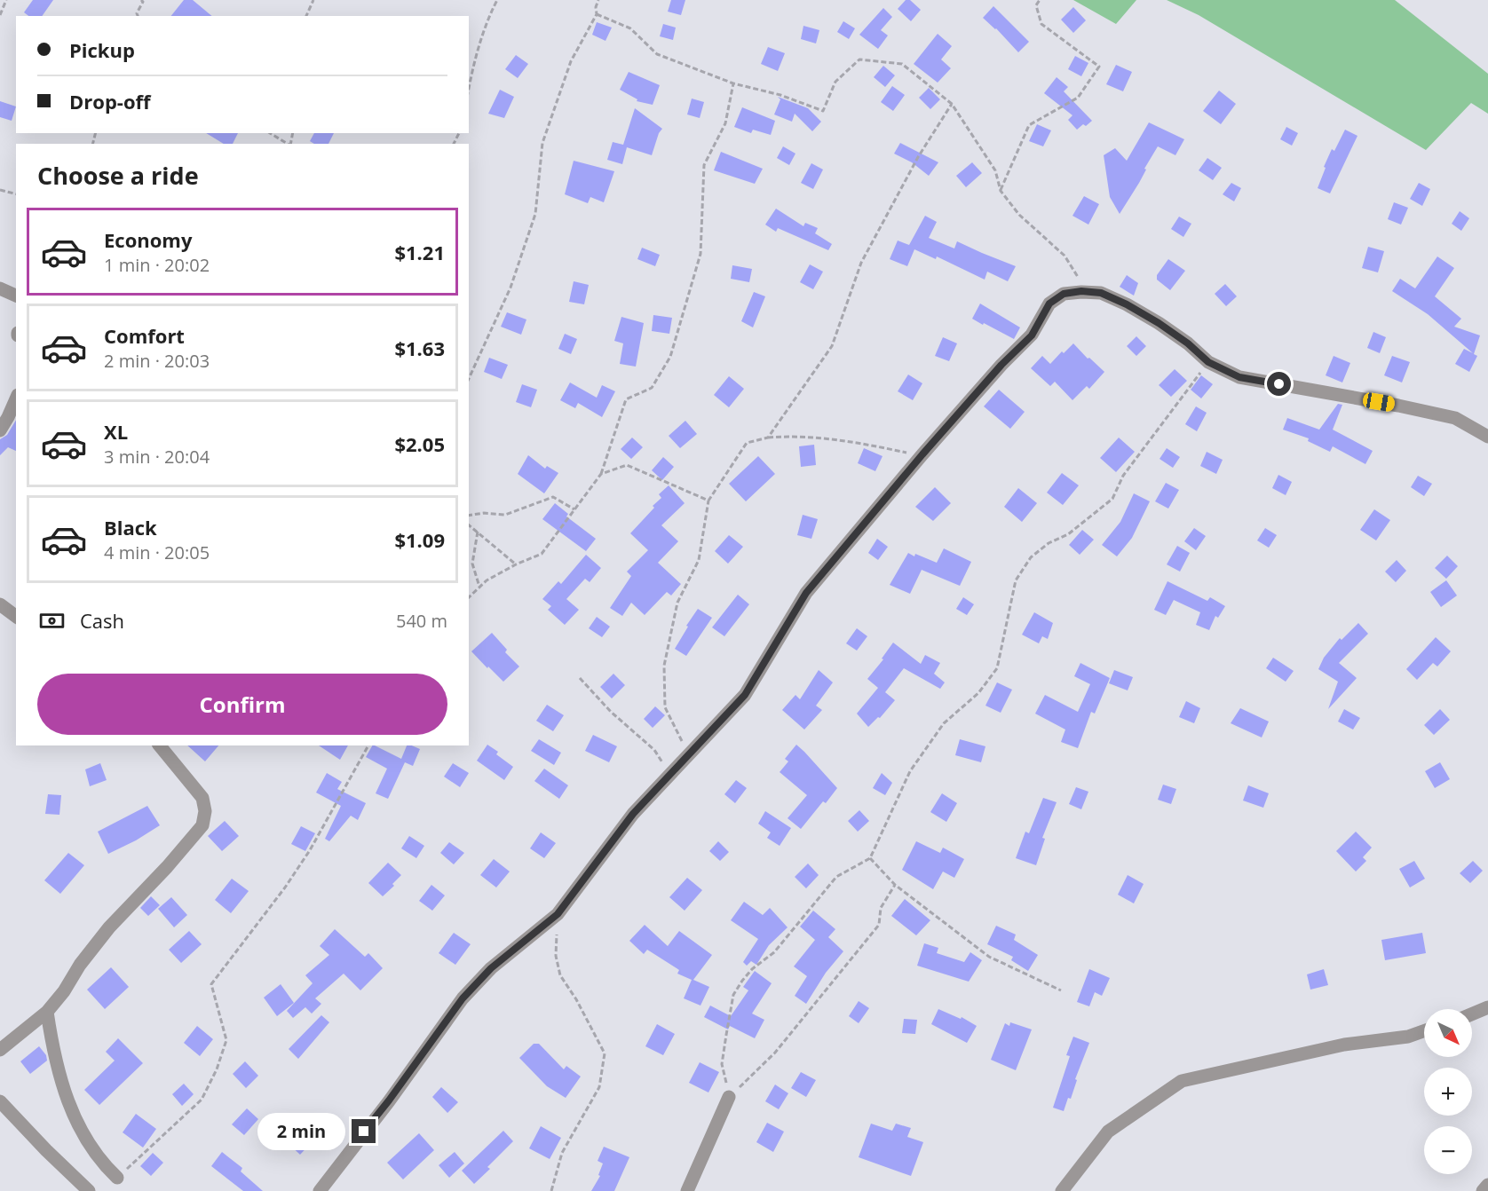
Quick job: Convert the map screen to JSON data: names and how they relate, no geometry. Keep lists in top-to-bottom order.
{
  "north": "bottom right",
  "page": {
    "banner": ["Pickup", "Drop-off"],
    "heading": "Choose a ride",
    "list": [
      {
        "name": "Economy",
        "note": "1 min · 20:02",
        "value": "$1.21"
      },
      {
        "name": "Comfort",
        "note": "2 min · 20:03",
        "value": "$1.63"
      },
      {
        "name": "XL",
        "note": "3 min · 20:04",
        "value": "$2.05"
      },
      {
        "name": "Black",
        "note": "4 min · 20:05",
        "value": "$1.09"
      }
    ],
    "pay": ["Cash", "540 m"],
    "buttons": "Confirm",
    "map_buttons": ["+", "−"],
    "bubble": "2 min"
  }
}
